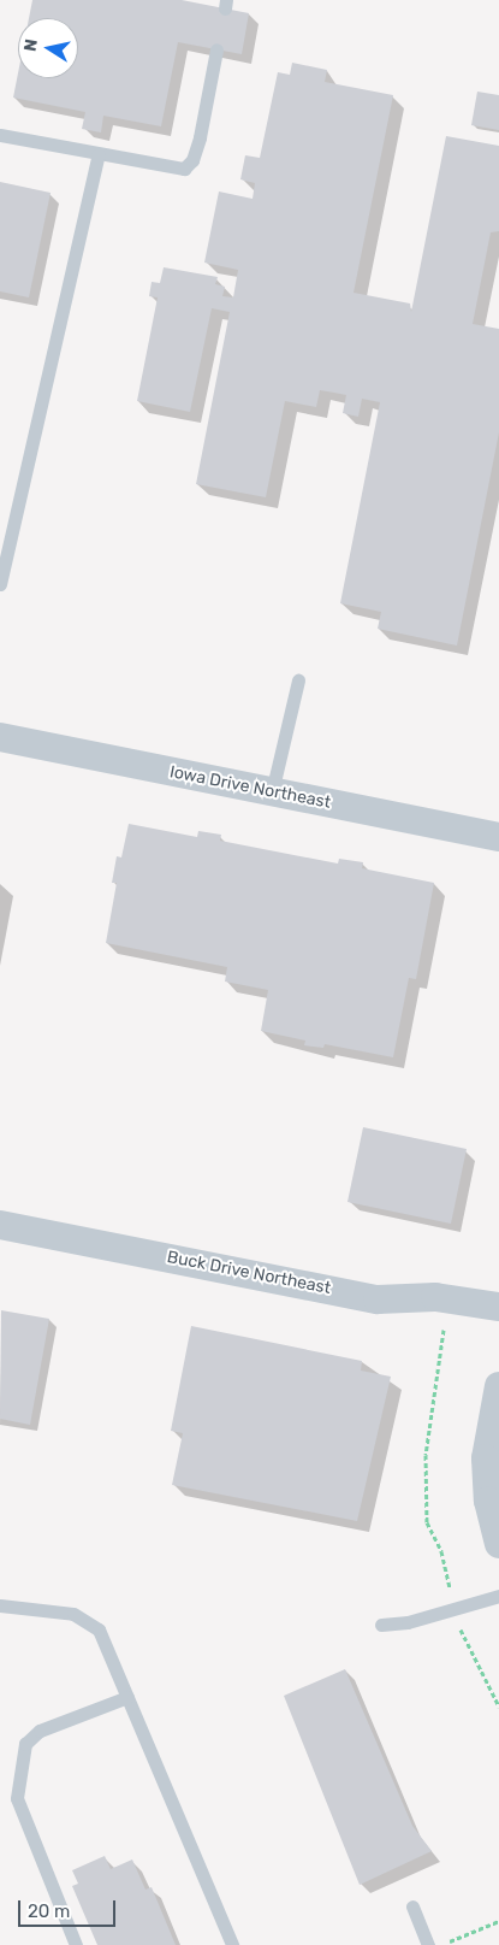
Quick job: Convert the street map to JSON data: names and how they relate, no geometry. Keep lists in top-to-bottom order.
{
  "streets": {
    "street": ["Iowa Drive Northeast", "Buck Drive Northeast"]
  },
  "scale_bar": "20 m",
  "north": "left"
}
